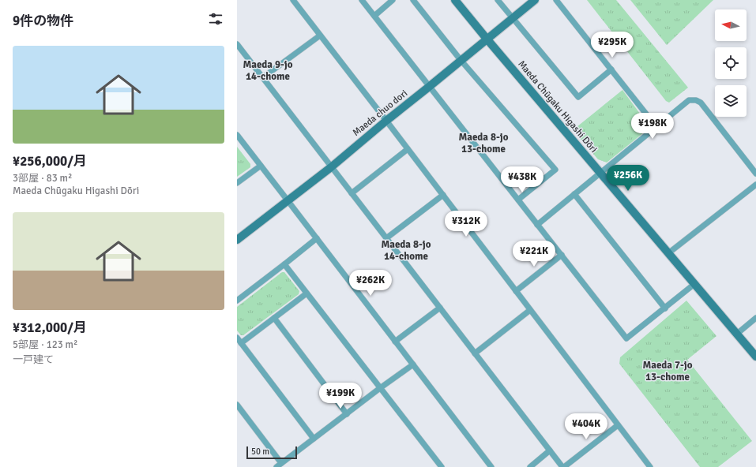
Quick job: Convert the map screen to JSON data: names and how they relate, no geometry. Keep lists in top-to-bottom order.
{
  "streets": {
    "street": ["Maeda Chūgaku Higashi Dōri", "Maeda chuo dori"]
  },
  "crossings": [
    ["Maeda Chūgaku Higashi Dōri", "Maeda chuo dori"]
  ],
  "districts": [
    "Maeda 9-jo 14-chome",
    "Maeda 8-jo 13-chome",
    "Maeda 8-jo 14-chome",
    "Maeda 7-jo 13-chome"
  ],
  "scale_bar": "50 m",
  "north": "left",
  "page": {
    "heading": "9件の物件",
    "price": [
      "¥295K",
      "¥198K",
      "¥256K",
      "¥438K",
      "¥312K",
      "¥221K",
      "¥262K",
      "¥199K",
      "¥404K"
    ],
    "list": [
      {
        "name": "¥256,000/月",
        "note": "3部屋 · 83 m² · Maeda Chūgaku Higashi Dōri"
      },
      {
        "name": "¥312,000/月",
        "note": "5部屋 · 123 m² · 一戸建て"
      }
    ],
    "scale": "50 m"
  }
}
